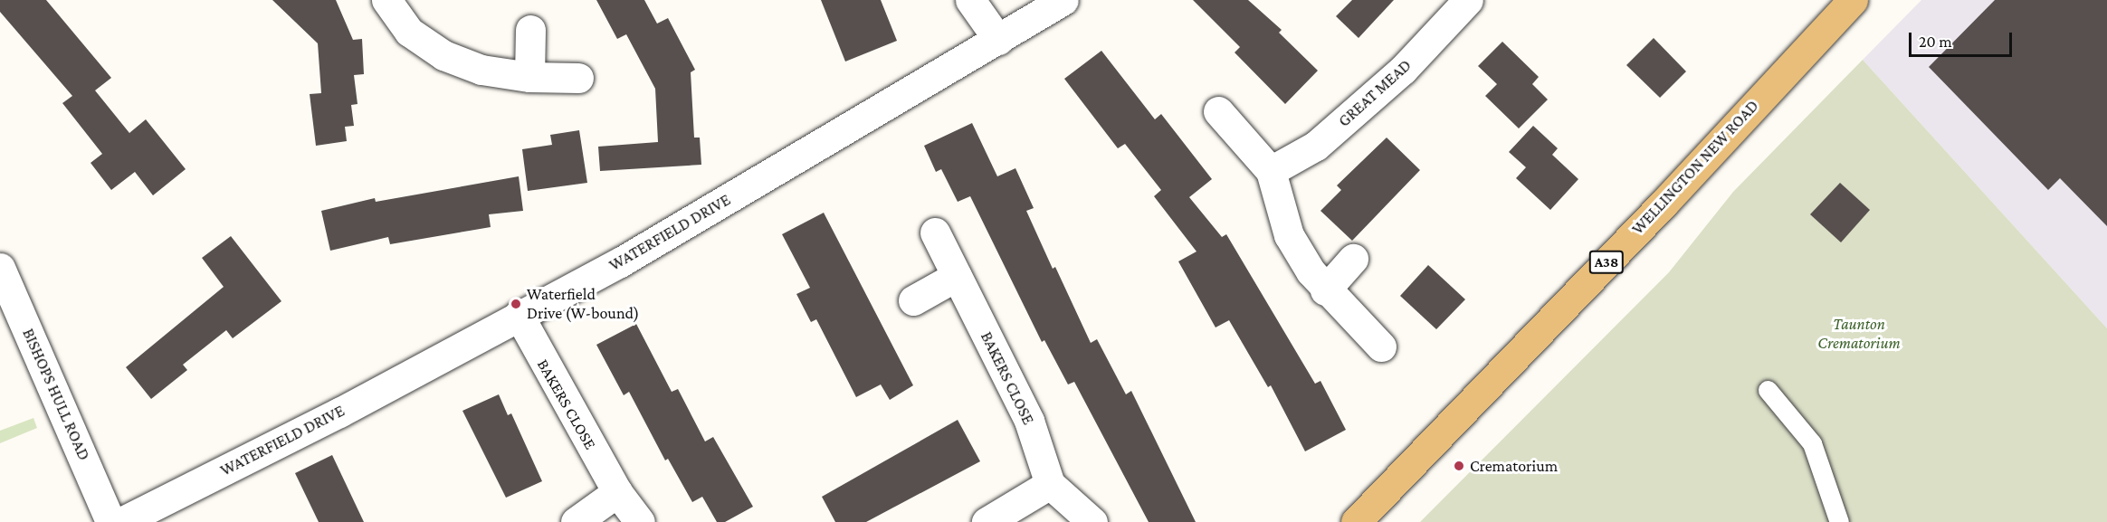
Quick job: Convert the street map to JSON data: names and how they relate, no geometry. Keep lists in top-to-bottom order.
{
  "streets": {
    "main road": ["WELLINGTON NEW ROAD", "A38"],
    "street": [
      "GREAT MEAD",
      "WATERFIELD DRIVE",
      "BAKERS CLOSE",
      "BISHOPS HULL ROAD"
    ]
  },
  "crossings": [
    ["WATERFIELD DRIVE", "BAKERS CLOSE"]
  ],
  "parks": ["Taunton Crematorium"],
  "places": ["Waterfield Drive (W-bound)", "Crematorium"],
  "scale_bar": "20 m"
}
